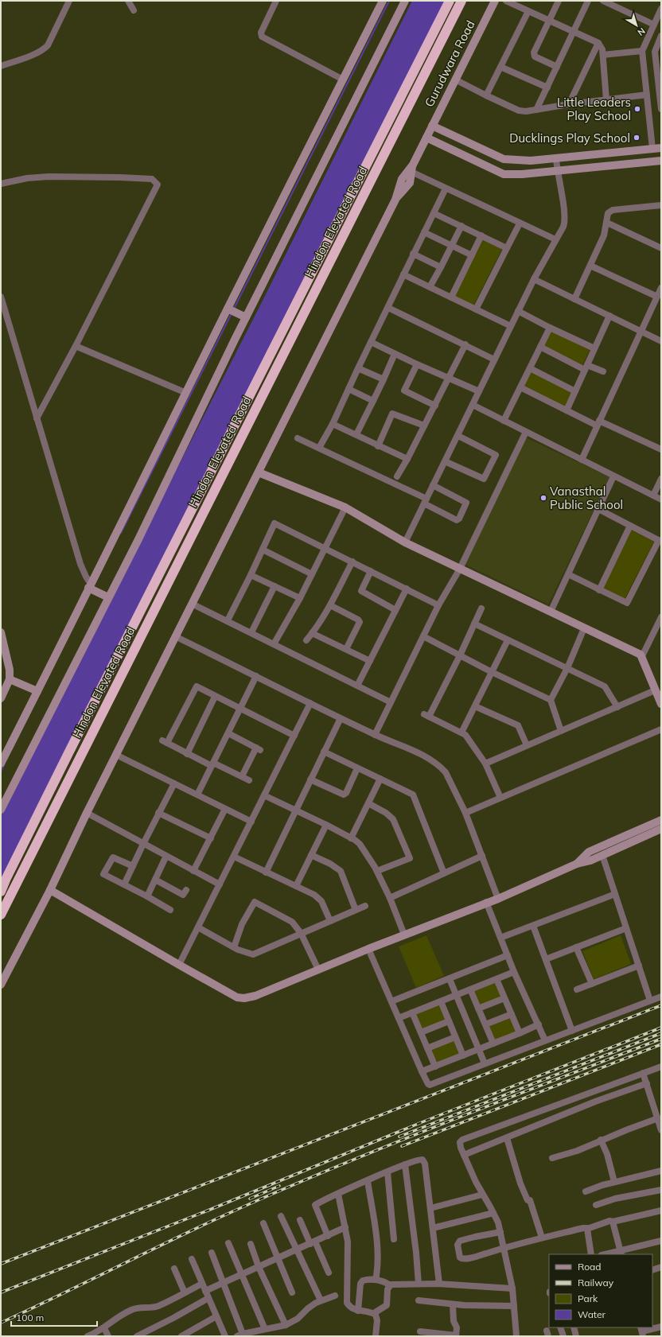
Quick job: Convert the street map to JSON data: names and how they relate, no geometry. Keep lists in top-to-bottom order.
{
  "streets": {
    "highway": ["Hindon Elevated Road"],
    "street": ["Gurudwara Road"]
  },
  "places": ["Little Leaders Play School", "Ducklings Play School", "Vanasthal Public School"],
  "legend": [
    "Road",
    "Railway",
    "Park",
    "Water"
  ],
  "scale_bar": "100 m",
  "north": "bottom right"
}
